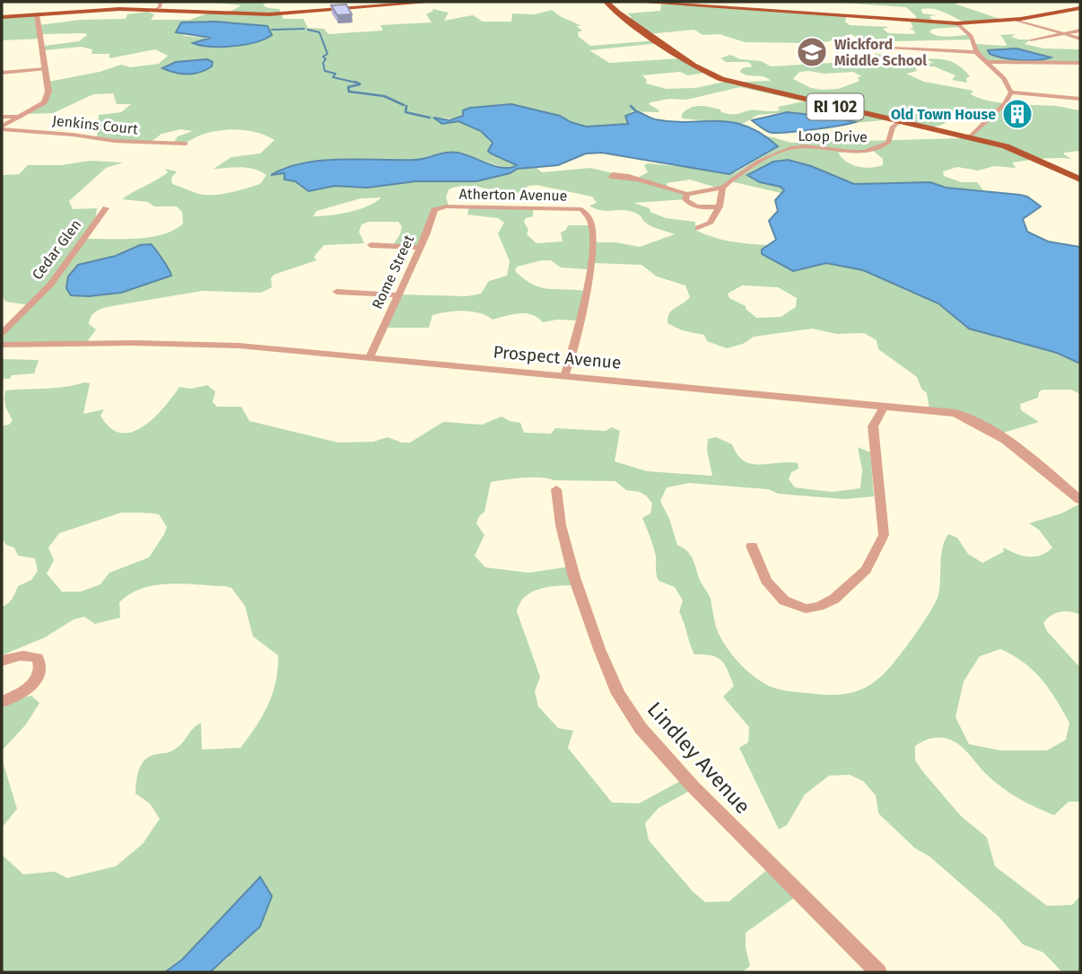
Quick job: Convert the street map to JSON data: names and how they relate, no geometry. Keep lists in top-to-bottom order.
{
  "streets": {
    "main road": ["RI 102"],
    "street": [
      "Jenkins Court",
      "Loop Drive",
      "Atherton Avenue",
      "Cedar Glen",
      "Rome Street",
      "Prospect Avenue",
      "Lindley Avenue"
    ]
  },
  "crossings": [
    ["RI 102", "Loop Drive"],
    ["Atherton Avenue", "Rome Street"],
    ["Rome Street", "Prospect Avenue"]
  ],
  "places": {
    "school or university": ["Wickford Middle School"],
    "building": ["Old Town House"]
  }
}
